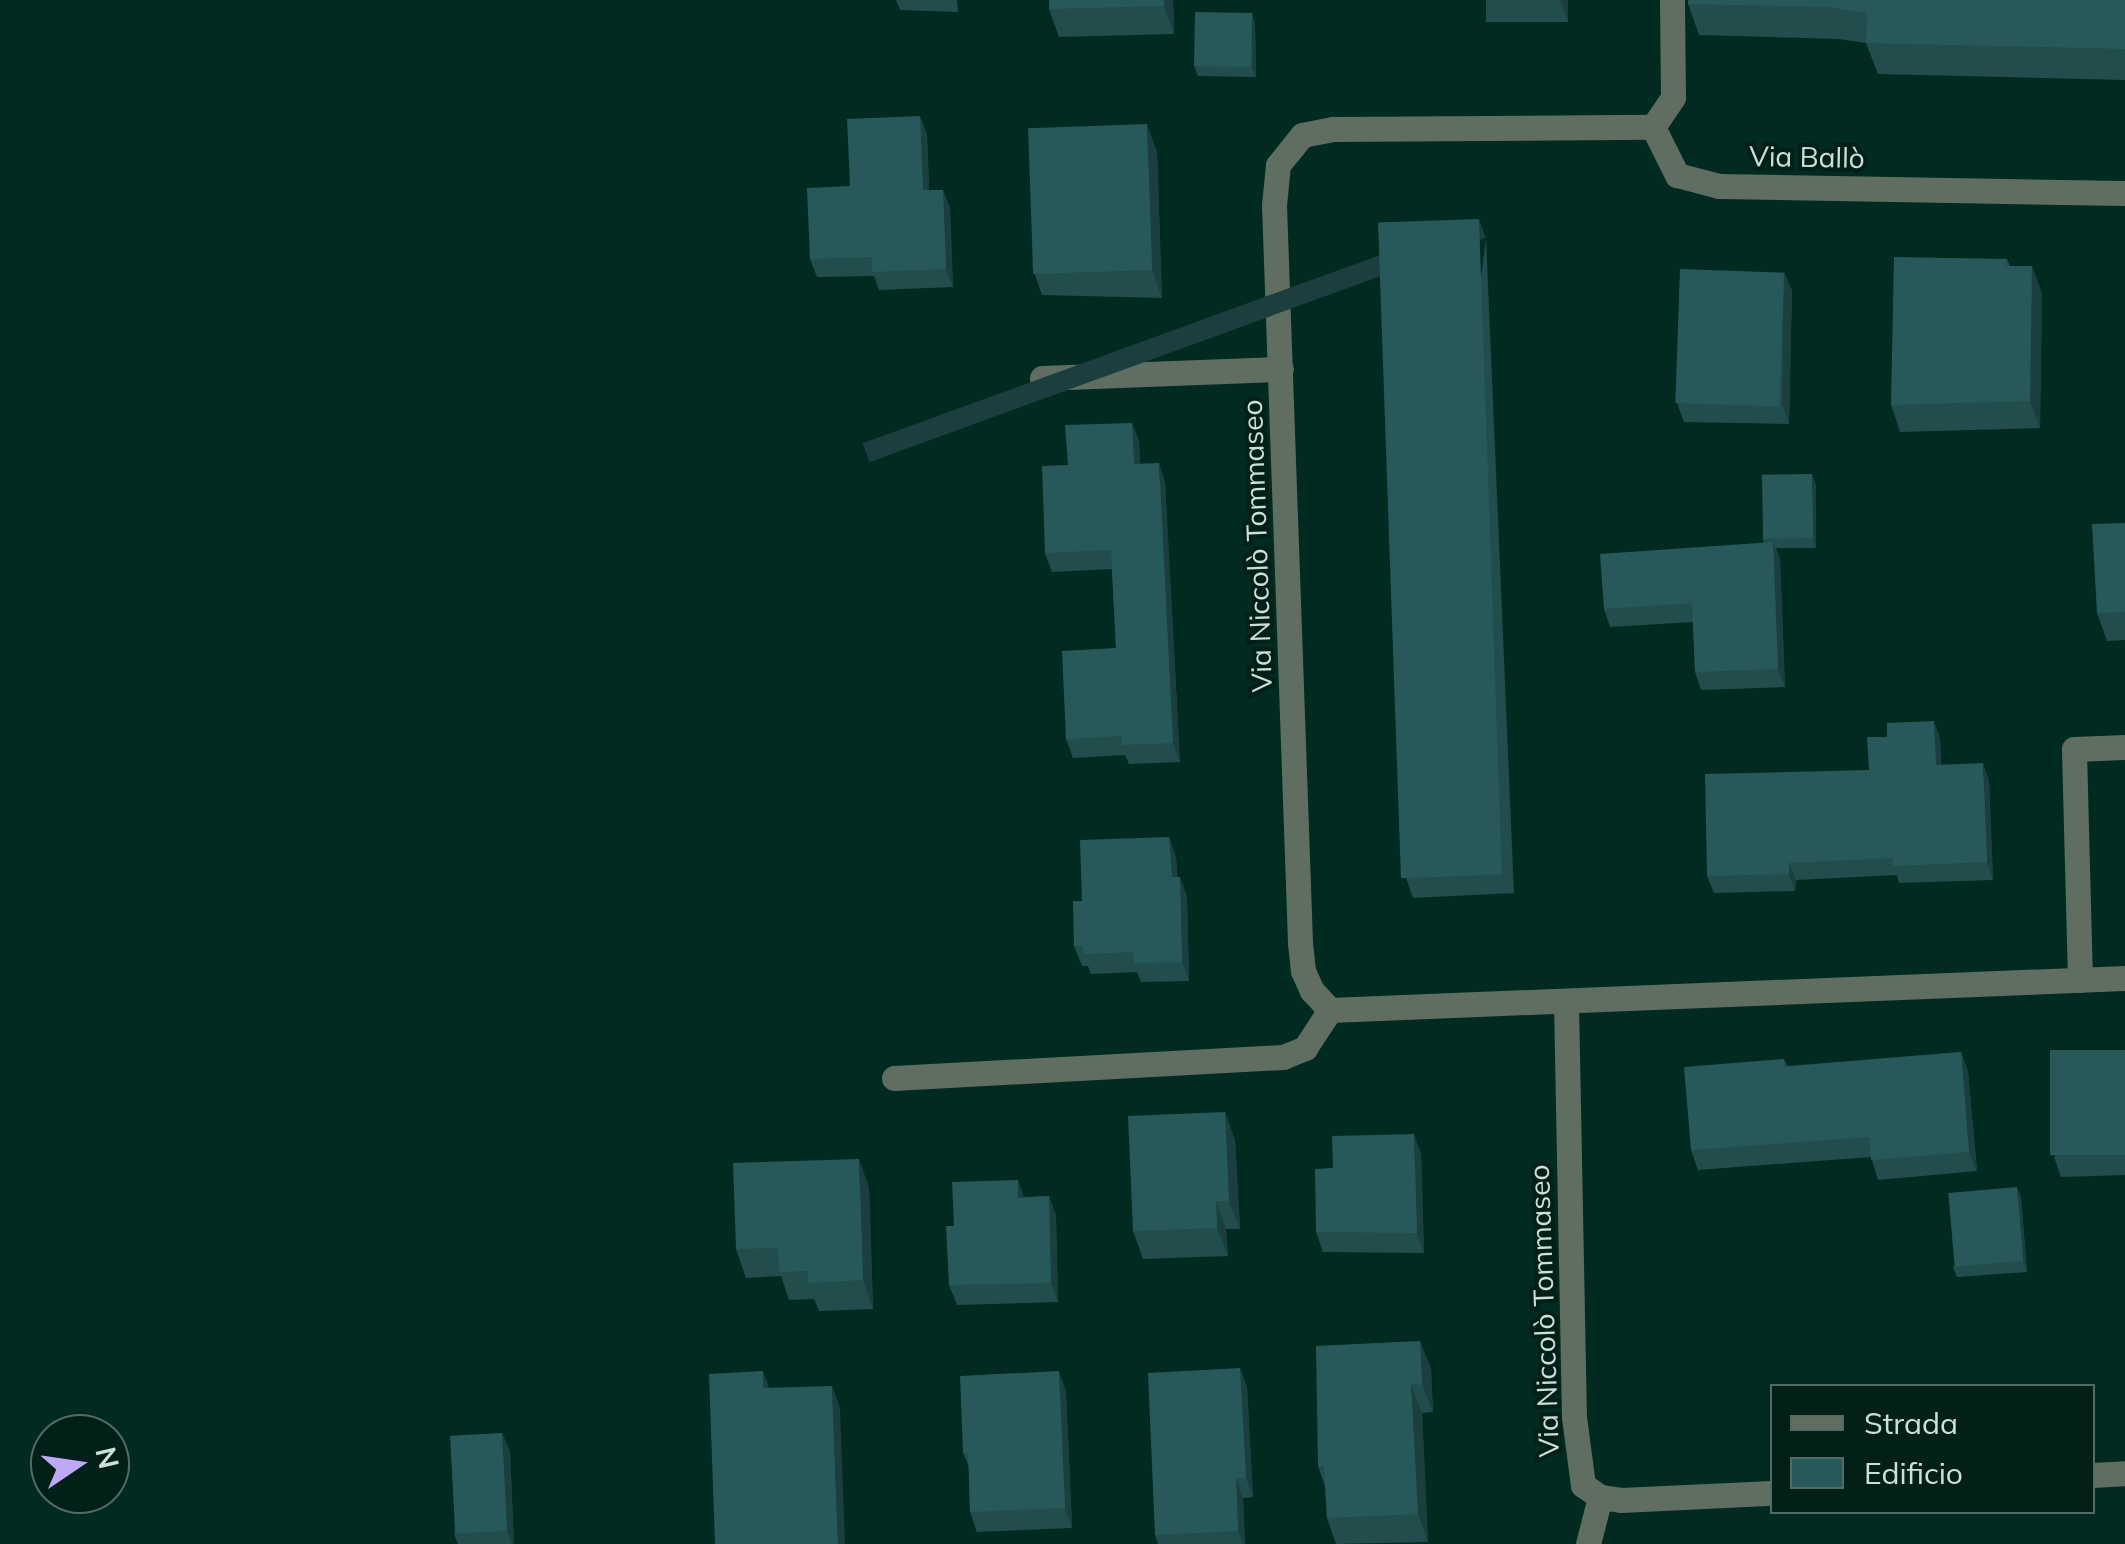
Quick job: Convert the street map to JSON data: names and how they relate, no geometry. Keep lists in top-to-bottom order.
{
  "streets": {
    "street": ["Via Ballò", "Via Niccolò Tommaseo"]
  },
  "crossings": [
    ["Via Ballò", "Via Niccolò Tommaseo"]
  ],
  "legend": ["Strada", "Edificio"],
  "north": "right"
}
